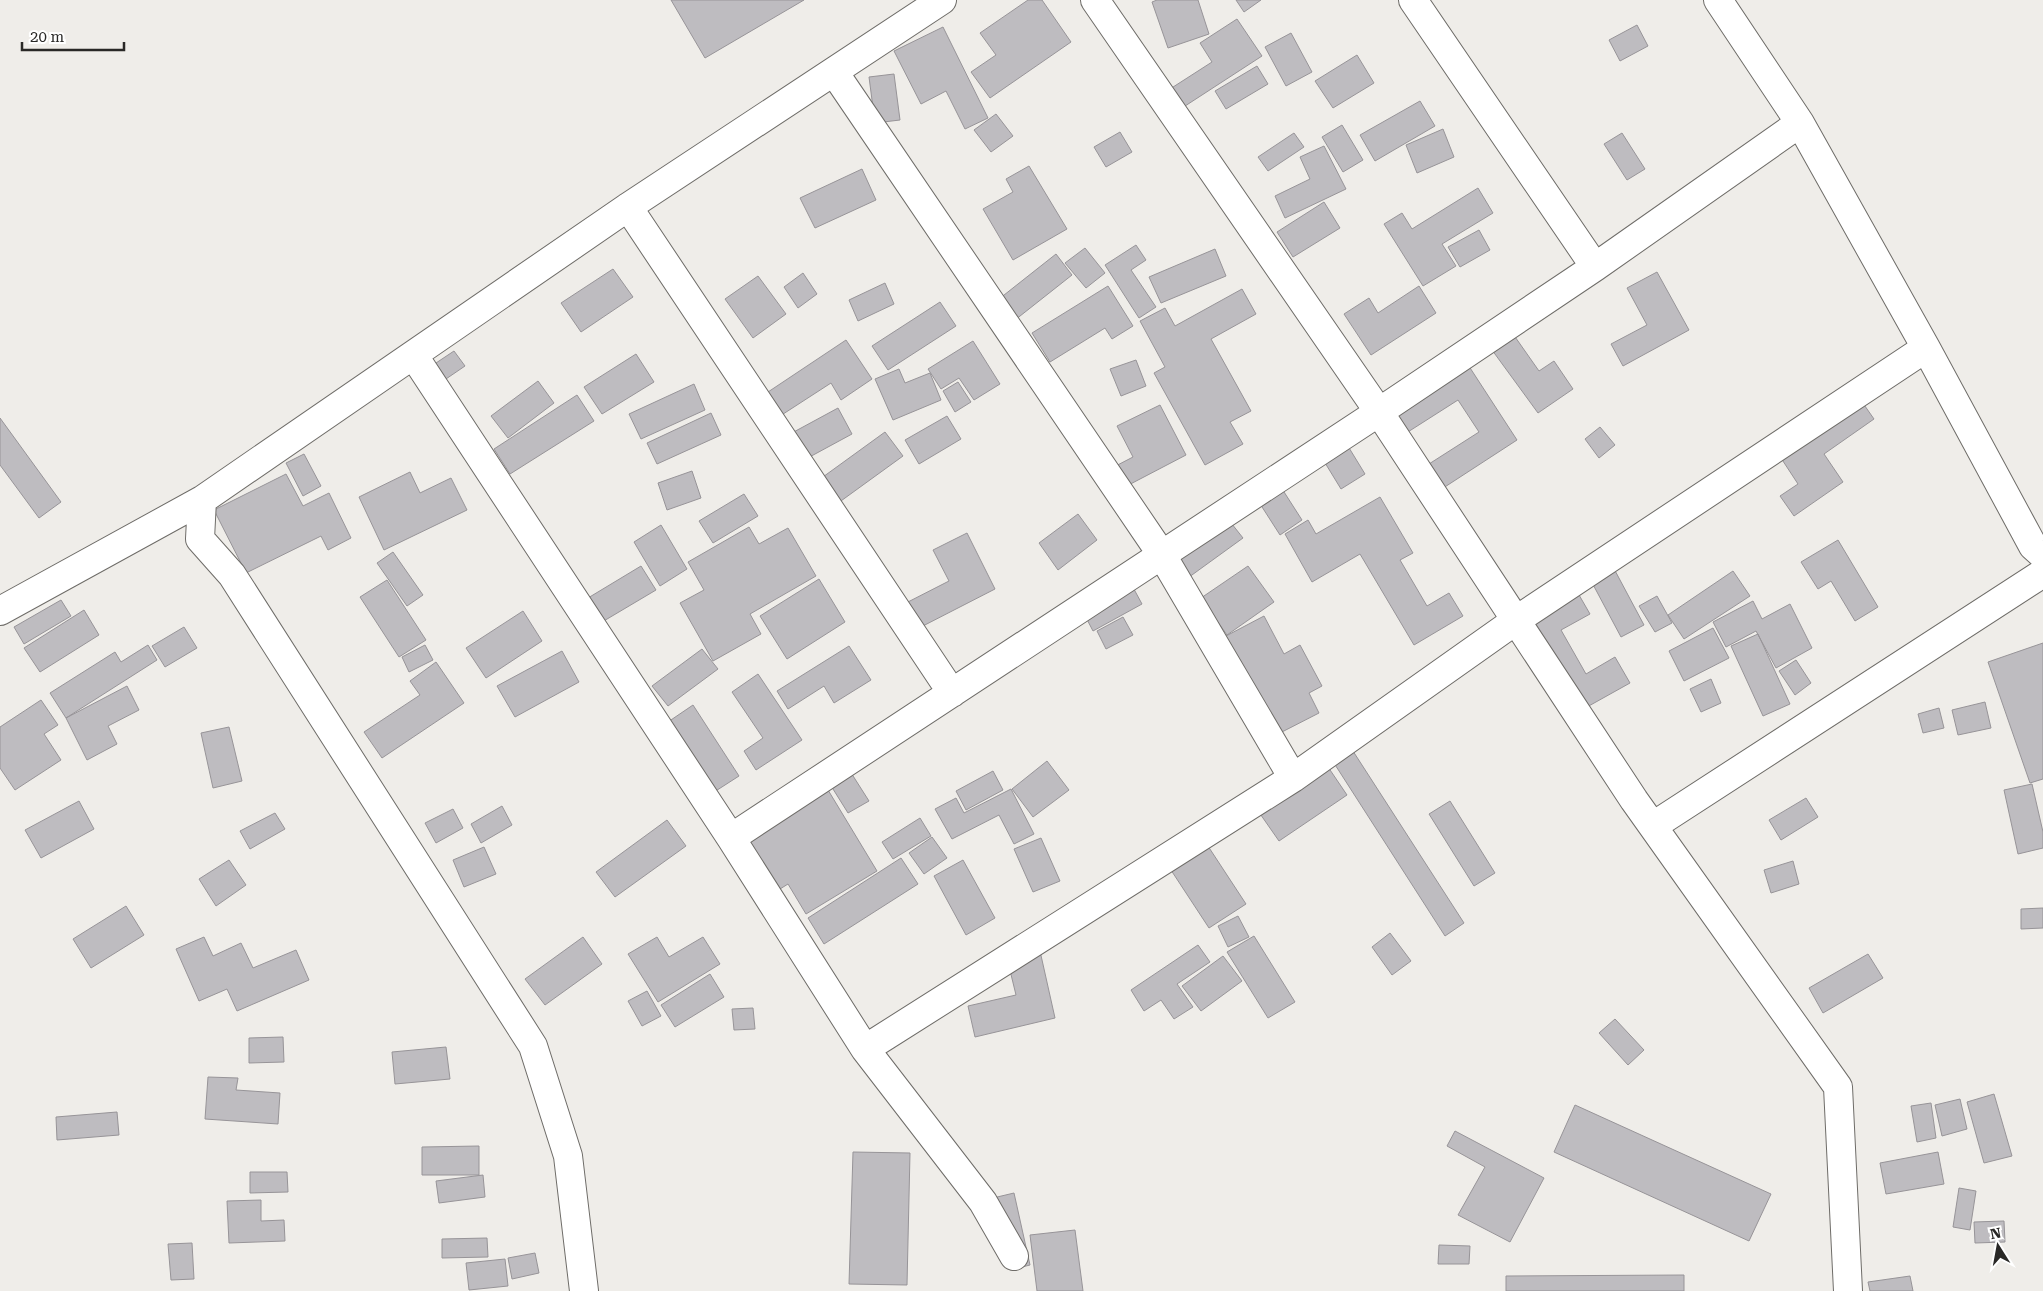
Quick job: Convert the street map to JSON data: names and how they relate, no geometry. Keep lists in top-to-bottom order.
{
  "scale_bar": "20 m",
  "north": "top"
}
